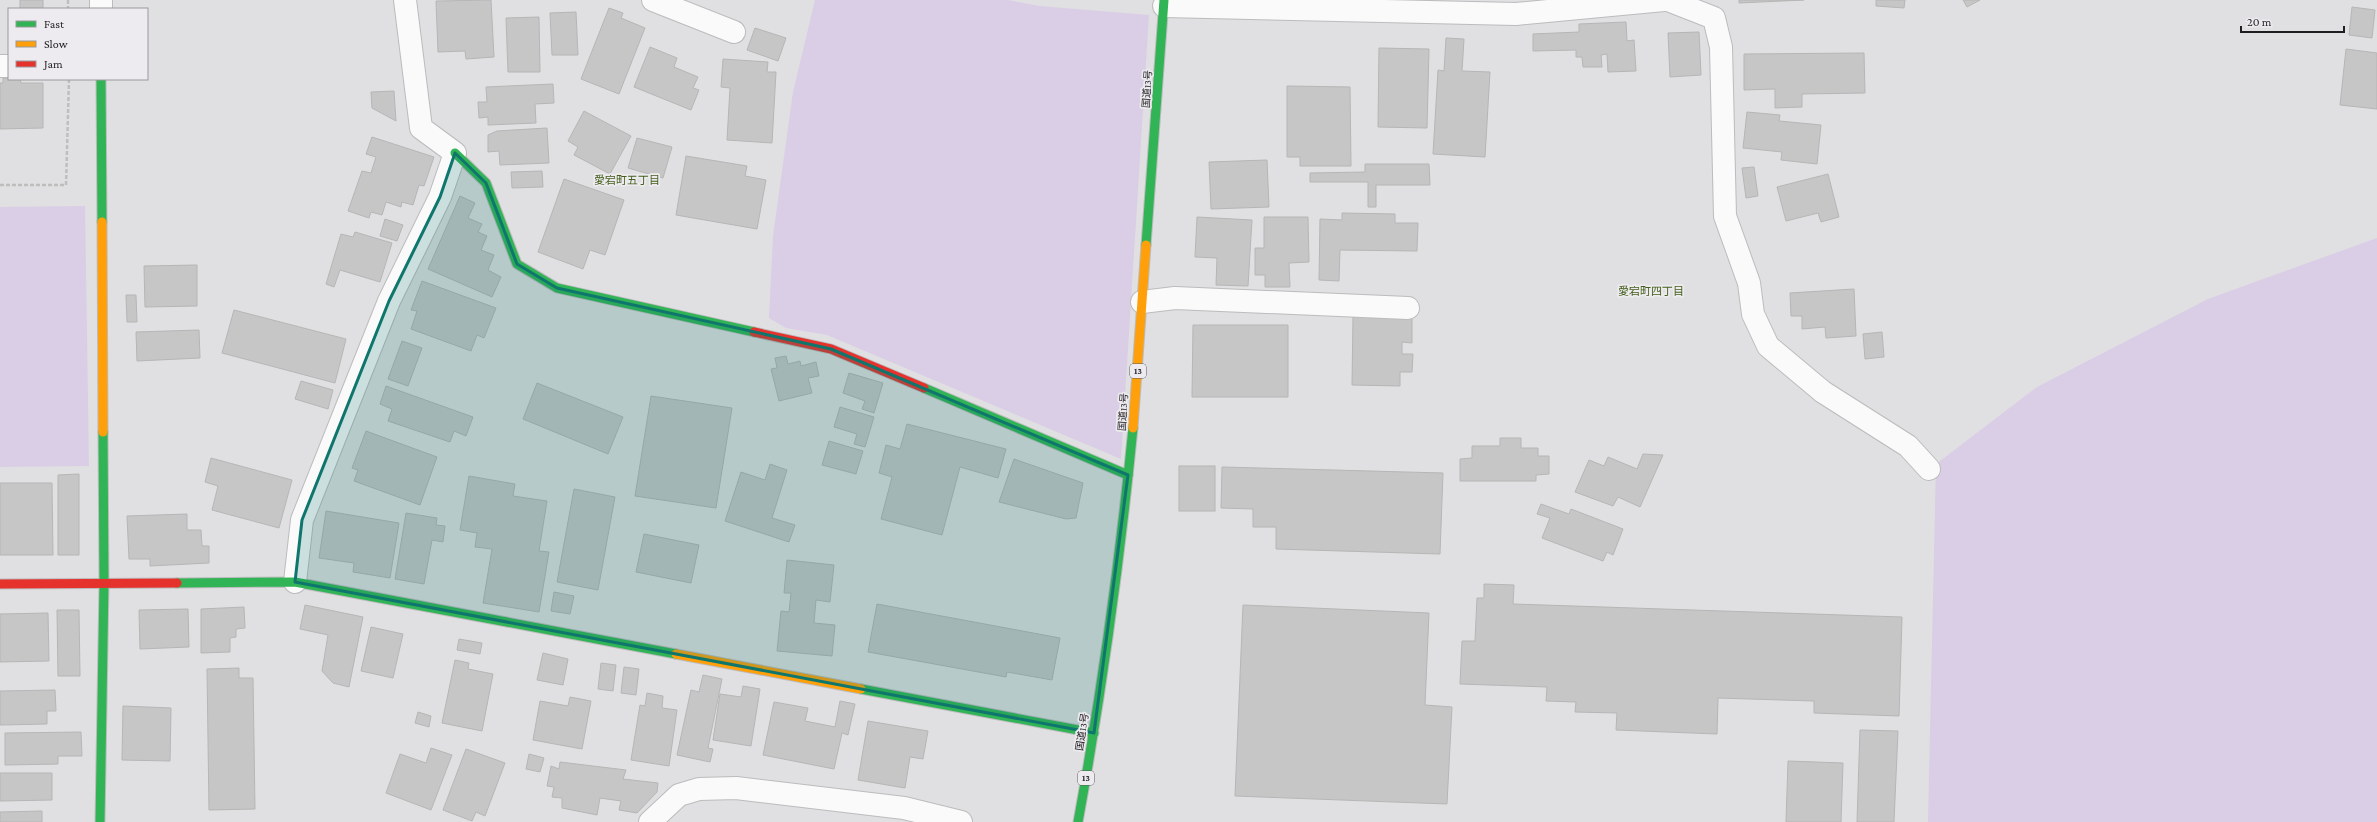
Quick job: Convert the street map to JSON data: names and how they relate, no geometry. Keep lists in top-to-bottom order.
{
  "streets": {
    "main road": ["国道13号", "13"]
  },
  "districts": ["愛宕町五丁目", "愛宕町四丁目"],
  "legend": ["Fast", "Slow", "Jam"],
  "scale_bar": "20 m"
}
